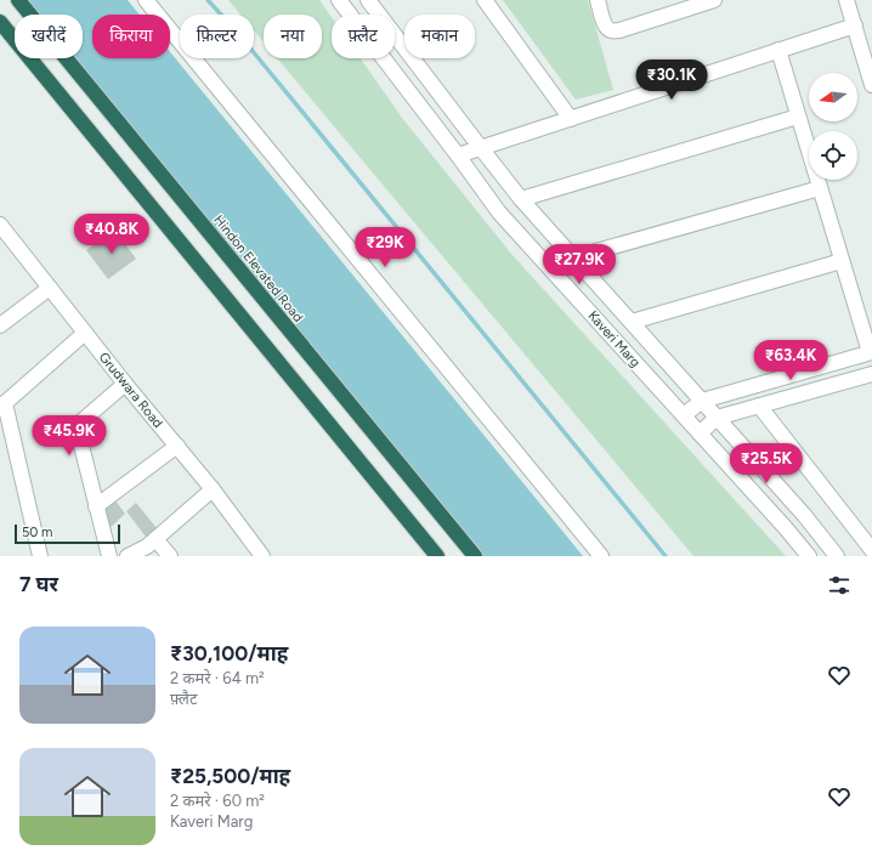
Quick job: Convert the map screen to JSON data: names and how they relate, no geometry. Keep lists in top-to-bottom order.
{
  "streets": {
    "highway": ["Hindon Elevated Road"],
    "street": ["Kaveri Marg", "Grudwara Road"]
  },
  "scale_bar": "50 m",
  "north": "left",
  "page": {
    "chip": [
      "खरीदें",
      "किराया",
      "फ़िल्टर",
      "नया",
      "फ़्लैट",
      "मकान"
    ],
    "price": [
      "₹30.1K",
      "₹40.8K",
      "₹29K",
      "₹27.9K",
      "₹63.4K",
      "₹45.9K",
      "₹25.5K"
    ],
    "scale": "50 m",
    "heading": "7 घर",
    "list": [
      {
        "name": "₹30,100/माह",
        "note": "2 कमरे · 64 m² · फ़्लैट"
      },
      {
        "name": "₹25,500/माह",
        "note": "2 कमरे · 60 m² · Kaveri Marg"
      }
    ]
  }
}
